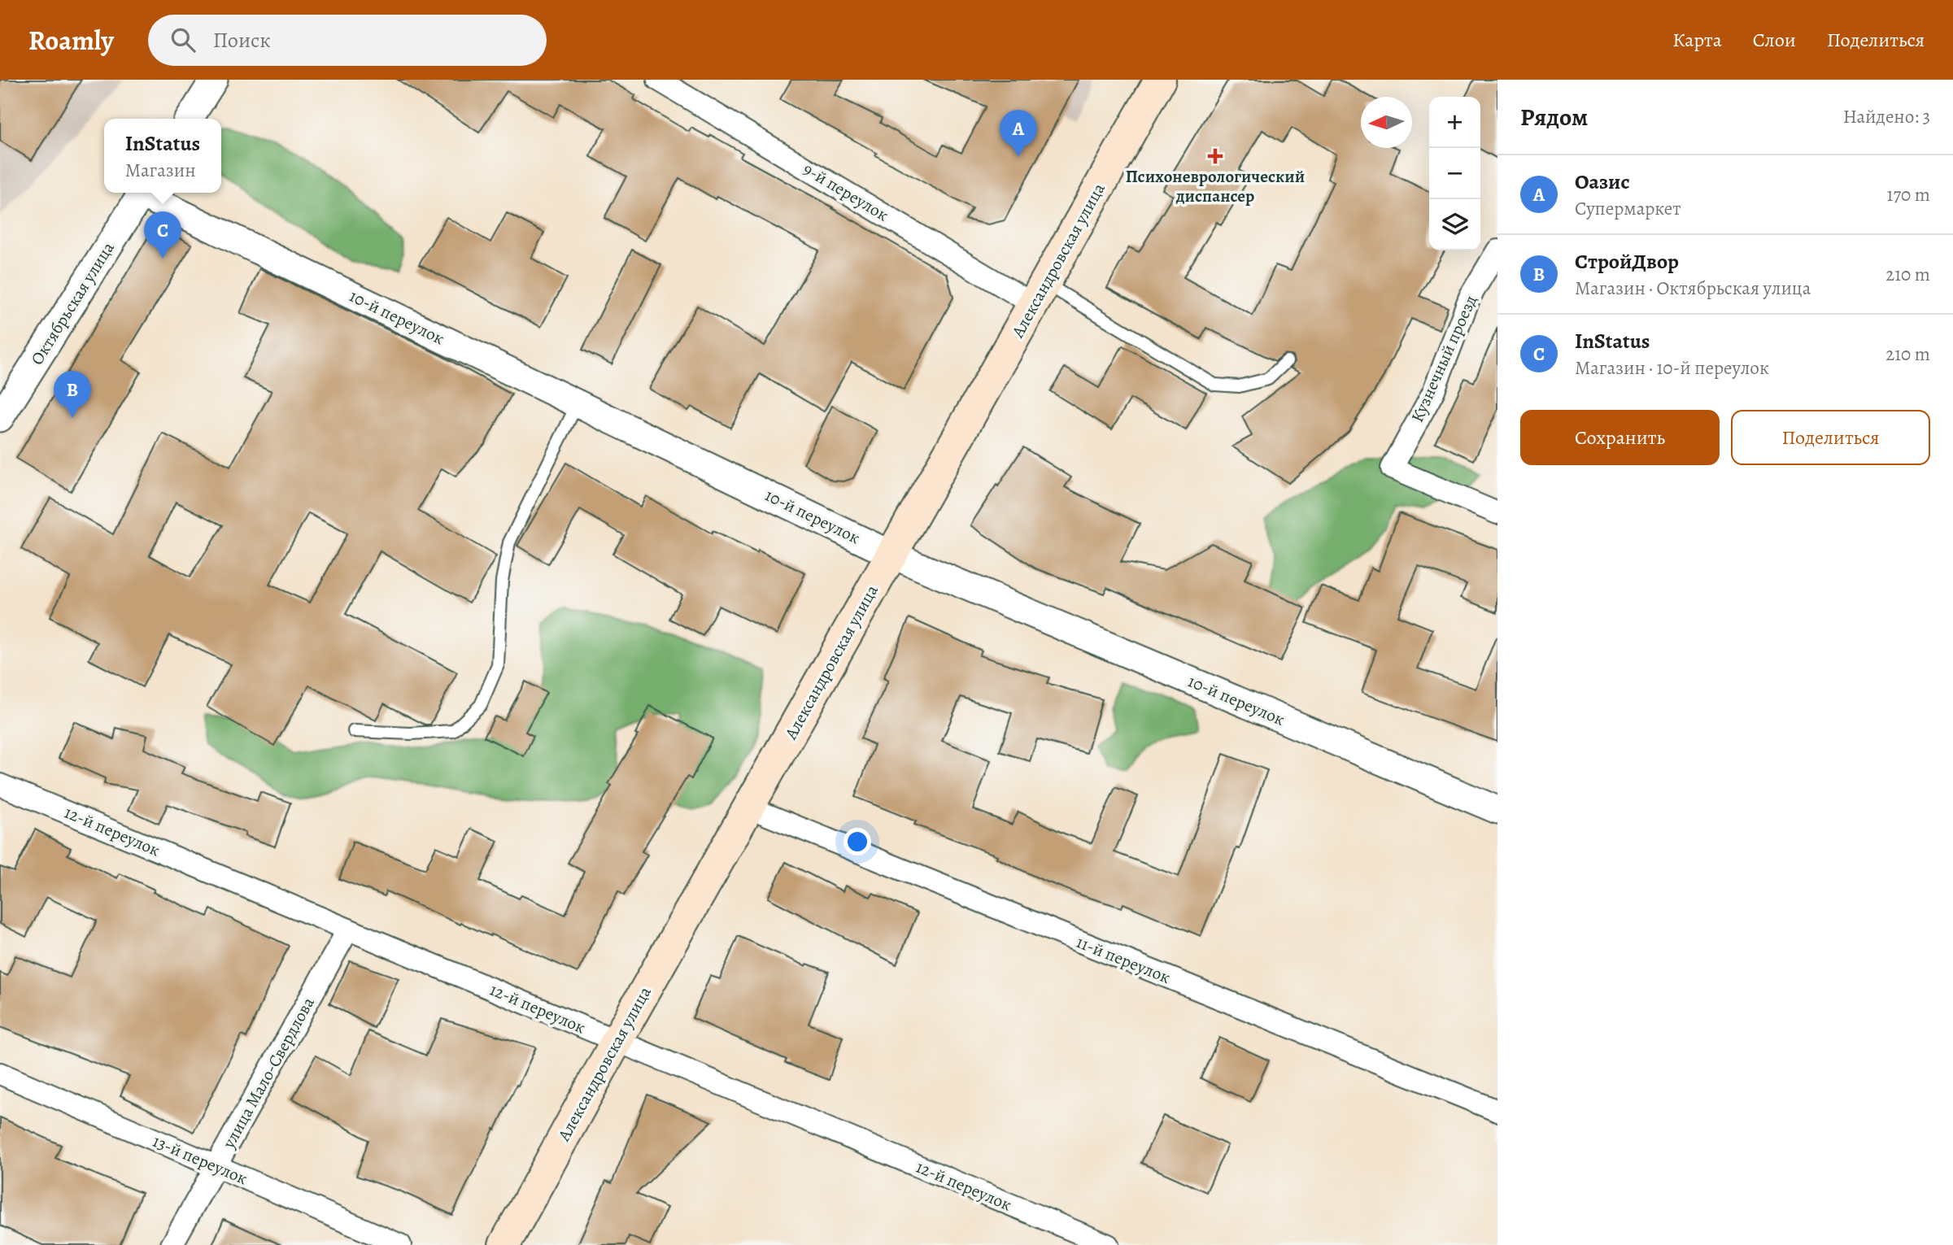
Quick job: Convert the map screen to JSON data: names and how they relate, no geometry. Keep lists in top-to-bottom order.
{
  "streets": {
    "main road": ["Александровская улица"],
    "street": [
      "9-й переулок",
      "Октябрьская улица",
      "10-й переулок",
      "Кузнечный проезд",
      "12-й переулок",
      "11-й переулок",
      "улица Мало-Свердлова",
      "13-й переулок"
    ]
  },
  "crossings": [
    ["9-й переулок", "Александровская улица"],
    ["Александровская улица", "10-й переулок"],
    ["Александровская улица", "12-й переулок"],
    ["Александровская улица", "11-й переулок"],
    ["12-й переулок", "улица Мало-Свердлова"],
    ["улица Мало-Свердлова", "13-й переулок"]
  ],
  "places": {
    "health": ["Психоневрологический диспансер"]
  },
  "north": "left",
  "page": {
    "header": "Roamly",
    "search": "Поиск",
    "nav": ["Карта", "Слои", "Поделиться"],
    "heading": ["Рядом", "Найдено: 3"],
    "map_buttons": ["+", "−"],
    "pins": ["A", "C", "B"],
    "popup": ["InStatus", "Магазин"],
    "list": [
      {
        "mark": "A",
        "name": "Оазис",
        "note": "Супермаркет",
        "value": "170 m"
      },
      {
        "mark": "B",
        "name": "СтройДвор",
        "note": "Магазин · Октябрьская улица",
        "value": "210 m"
      },
      {
        "mark": "C",
        "name": "InStatus",
        "note": "Магазин · 10-й переулок",
        "value": "210 m"
      }
    ],
    "buttons": ["Сохранить", "Поделиться"]
  }
}
